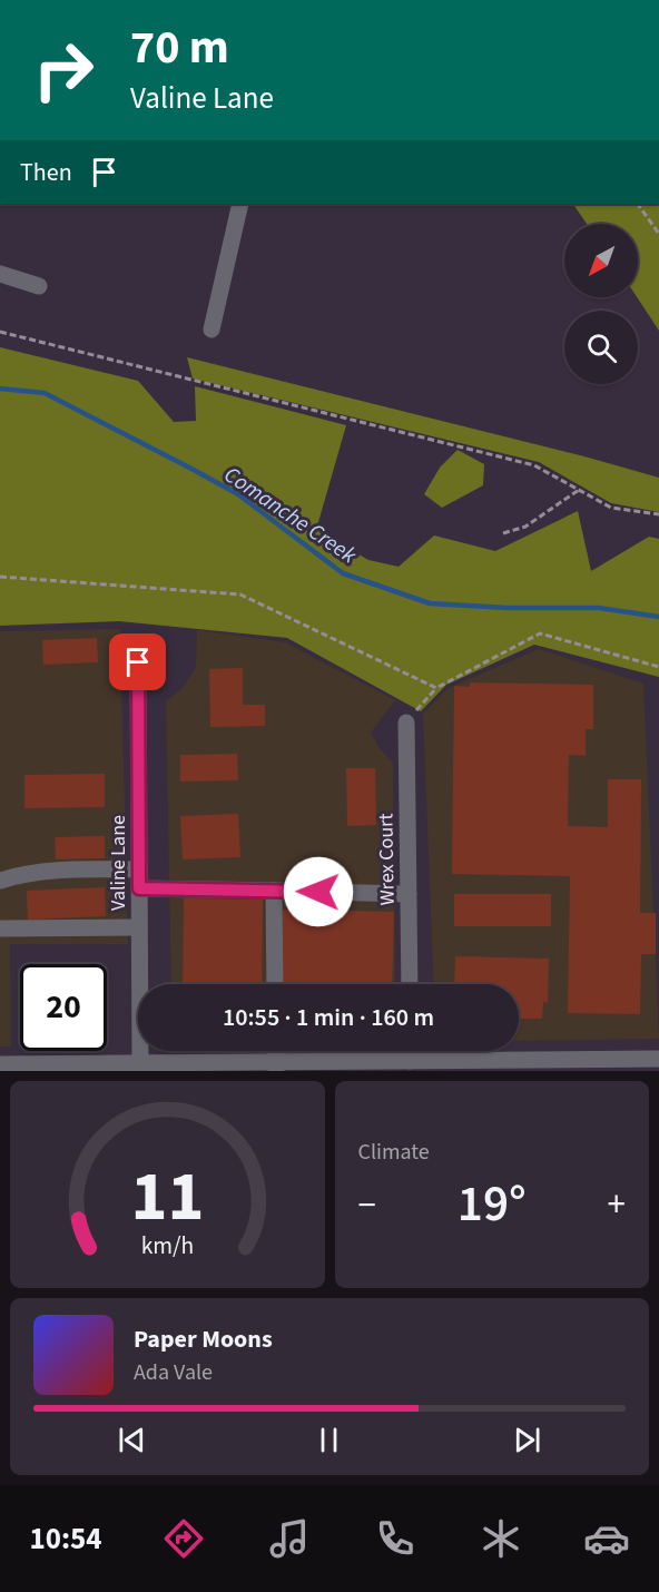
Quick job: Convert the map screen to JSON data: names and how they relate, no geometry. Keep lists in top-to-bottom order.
{
  "streets": {
    "street": ["Wrex Court", "Valine Lane"]
  },
  "water": ["Comanche Creek"],
  "north": "bottom left",
  "page": {
    "turn": ["70 m", "Valine Lane"],
    "then": "Then",
    "limit": "20",
    "trip": "10:55 · 1 min · 160 m",
    "tile": "Climate",
    "heat": ["−", "19°", "+"],
    "song": ["Paper Moons", "Ada Vale"],
    "tabs": "10:54",
    "gauge": ["11", "km/h"]
  }
}
